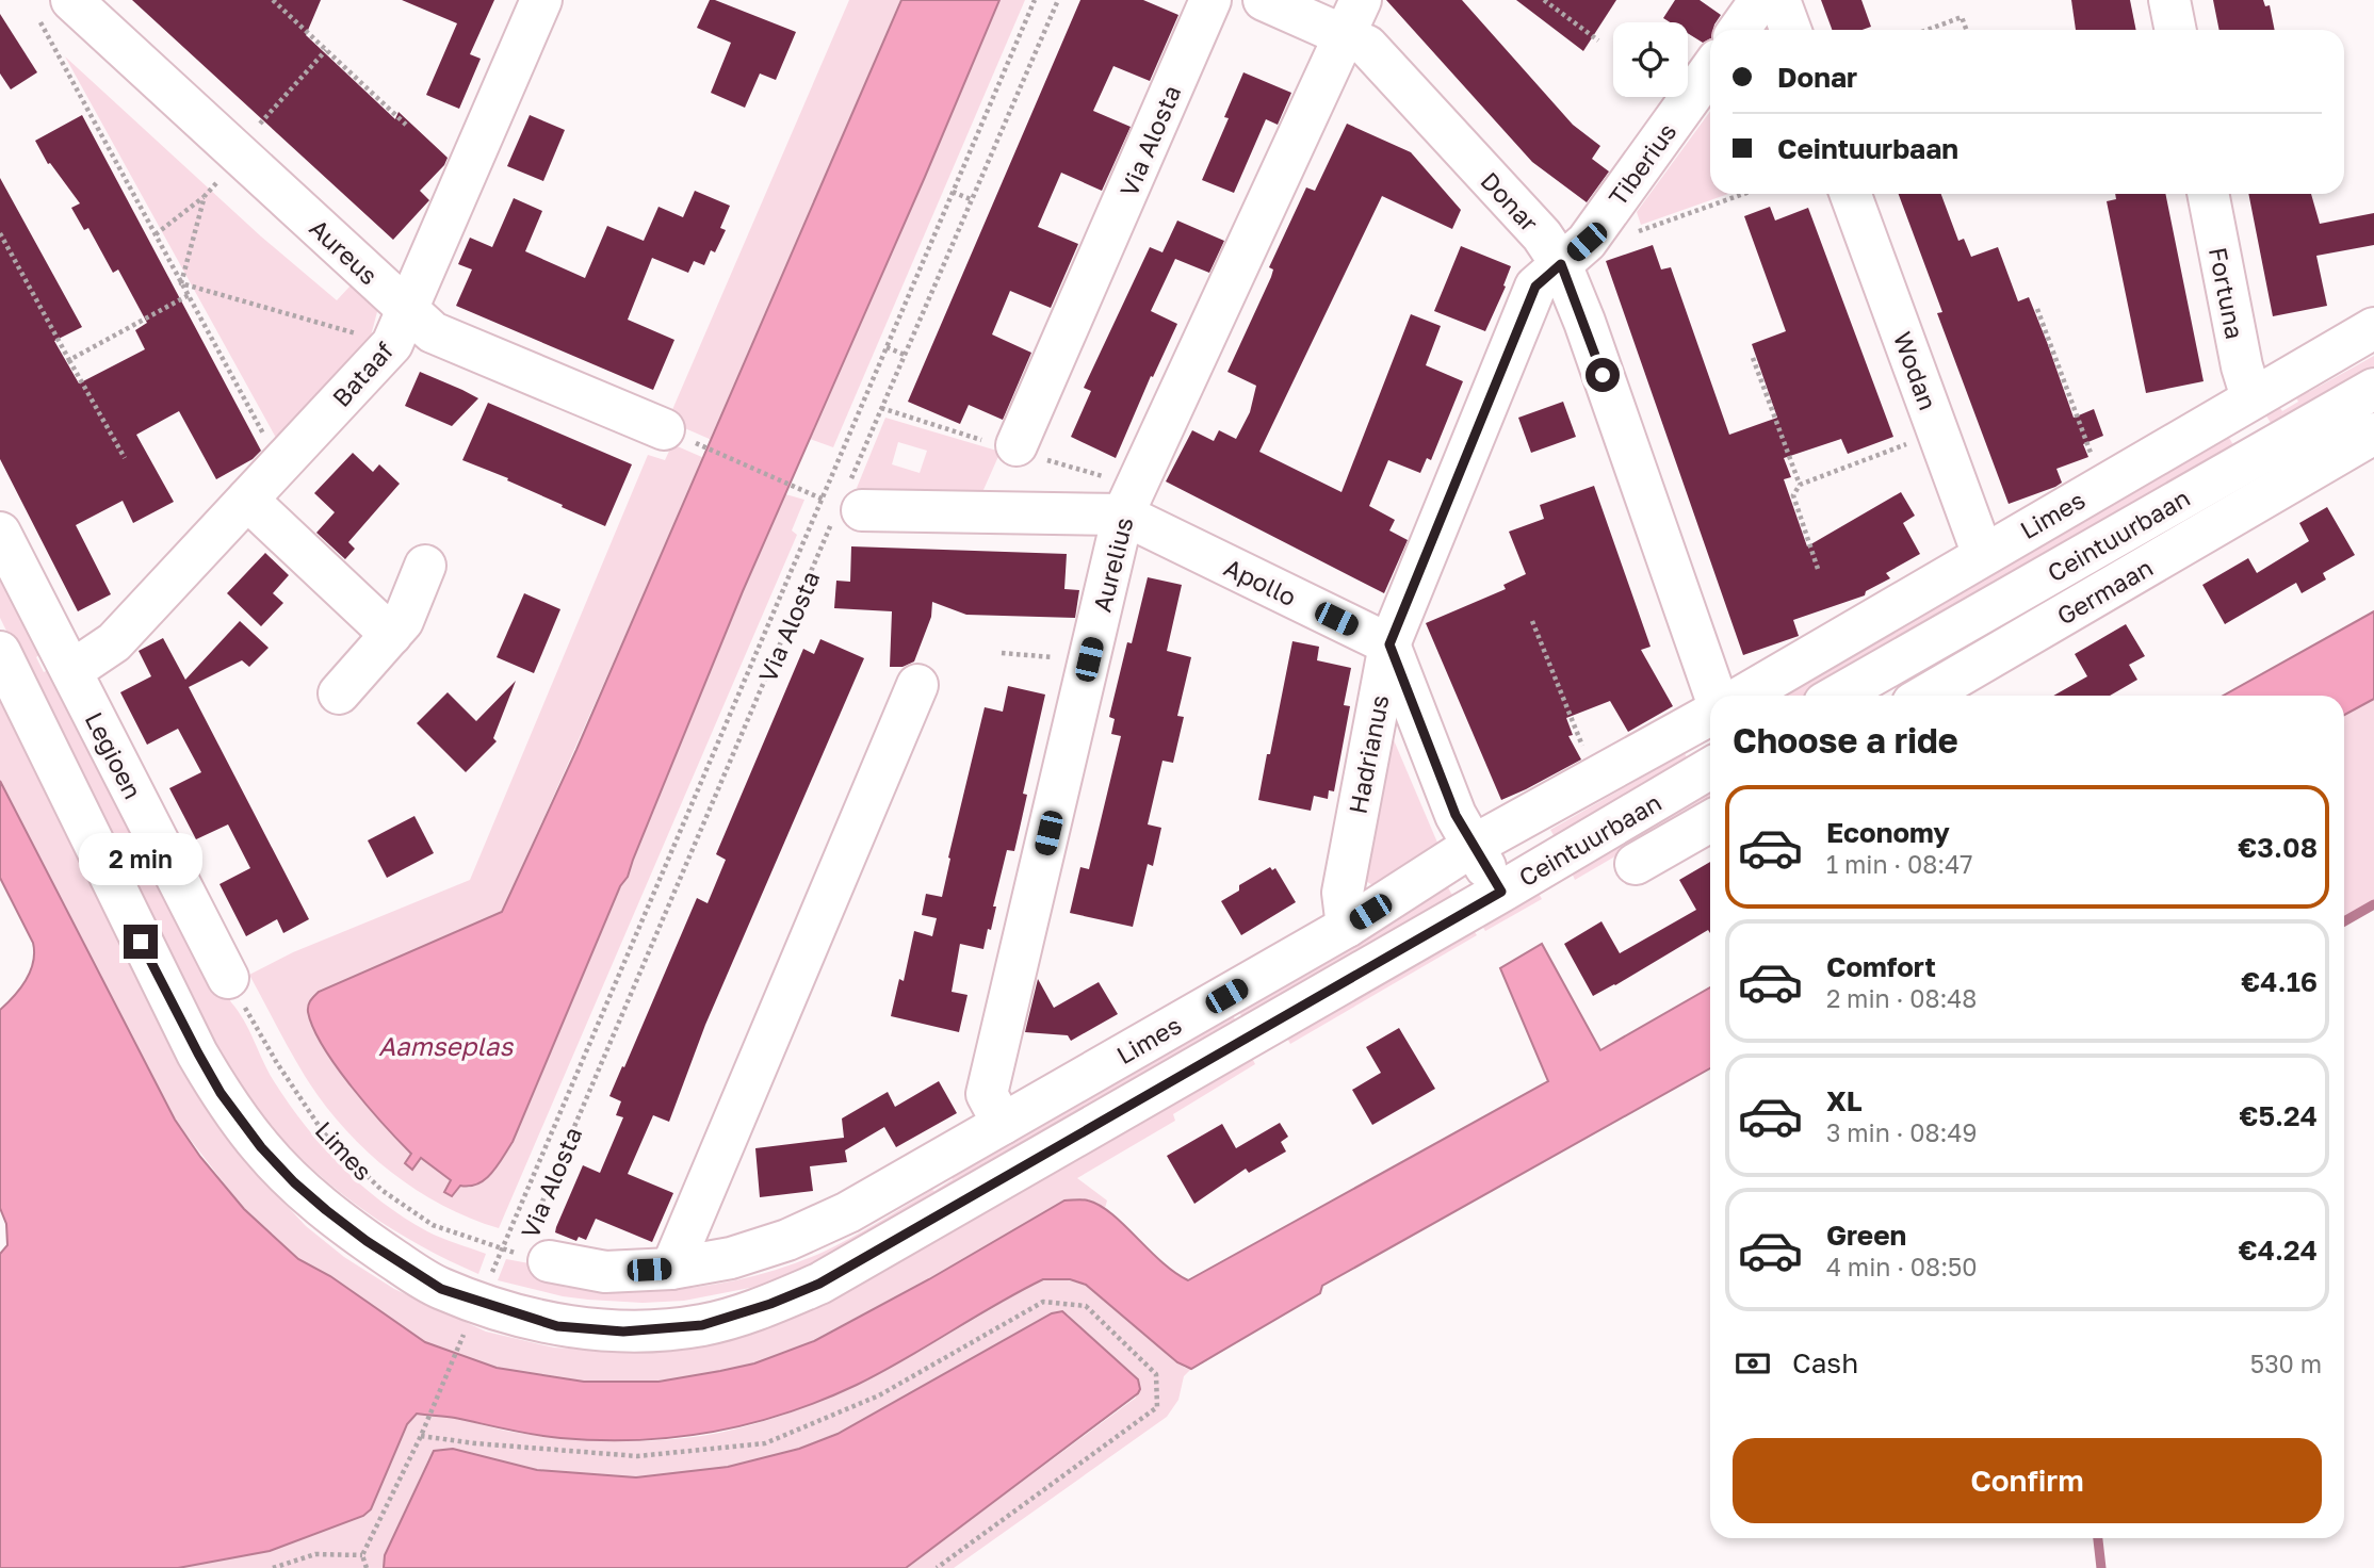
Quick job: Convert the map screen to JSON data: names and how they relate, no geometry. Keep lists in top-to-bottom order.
{
  "streets": {
    "street": [
      "Via Alosta",
      "Tiberius",
      "Donar",
      "Aureus",
      "Fortuna",
      "Wodan",
      "Bataaf",
      "Limes",
      "Ceintuurbaan",
      "Aurelius",
      "Apollo",
      "Germaan",
      "Hadrianus",
      "Legioen"
    ]
  },
  "crossings": [
    ["Via Alosta", "Limes"],
    ["Via Alosta", "Apollo"],
    ["Tiberius", "Donar"],
    ["Tiberius", "Hadrianus"],
    ["Donar", "Aurelius"],
    ["Donar", "Hadrianus"],
    ["Aureus", "Bataaf"],
    ["Fortuna", "Limes"],
    ["Wodan", "Limes"],
    ["Bataaf", "Legioen"],
    ["Limes", "Aurelius"],
    ["Limes", "Hadrianus"],
    ["Limes", "Legioen"],
    ["Aurelius", "Apollo"],
    ["Apollo", "Hadrianus"]
  ],
  "water": ["Aamseplas"],
  "page": {
    "banner": ["Donar", "Ceintuurbaan"],
    "heading": "Choose a ride",
    "list": [
      {
        "name": "Economy",
        "note": "1 min · 08:47",
        "value": "€3.08"
      },
      {
        "name": "Comfort",
        "note": "2 min · 08:48",
        "value": "€4.16"
      },
      {
        "name": "XL",
        "note": "3 min · 08:49",
        "value": "€5.24"
      },
      {
        "name": "Green",
        "note": "4 min · 08:50",
        "value": "€4.24"
      }
    ],
    "bubble": "2 min",
    "pay": ["Cash", "530 m"],
    "buttons": "Confirm"
  }
}
